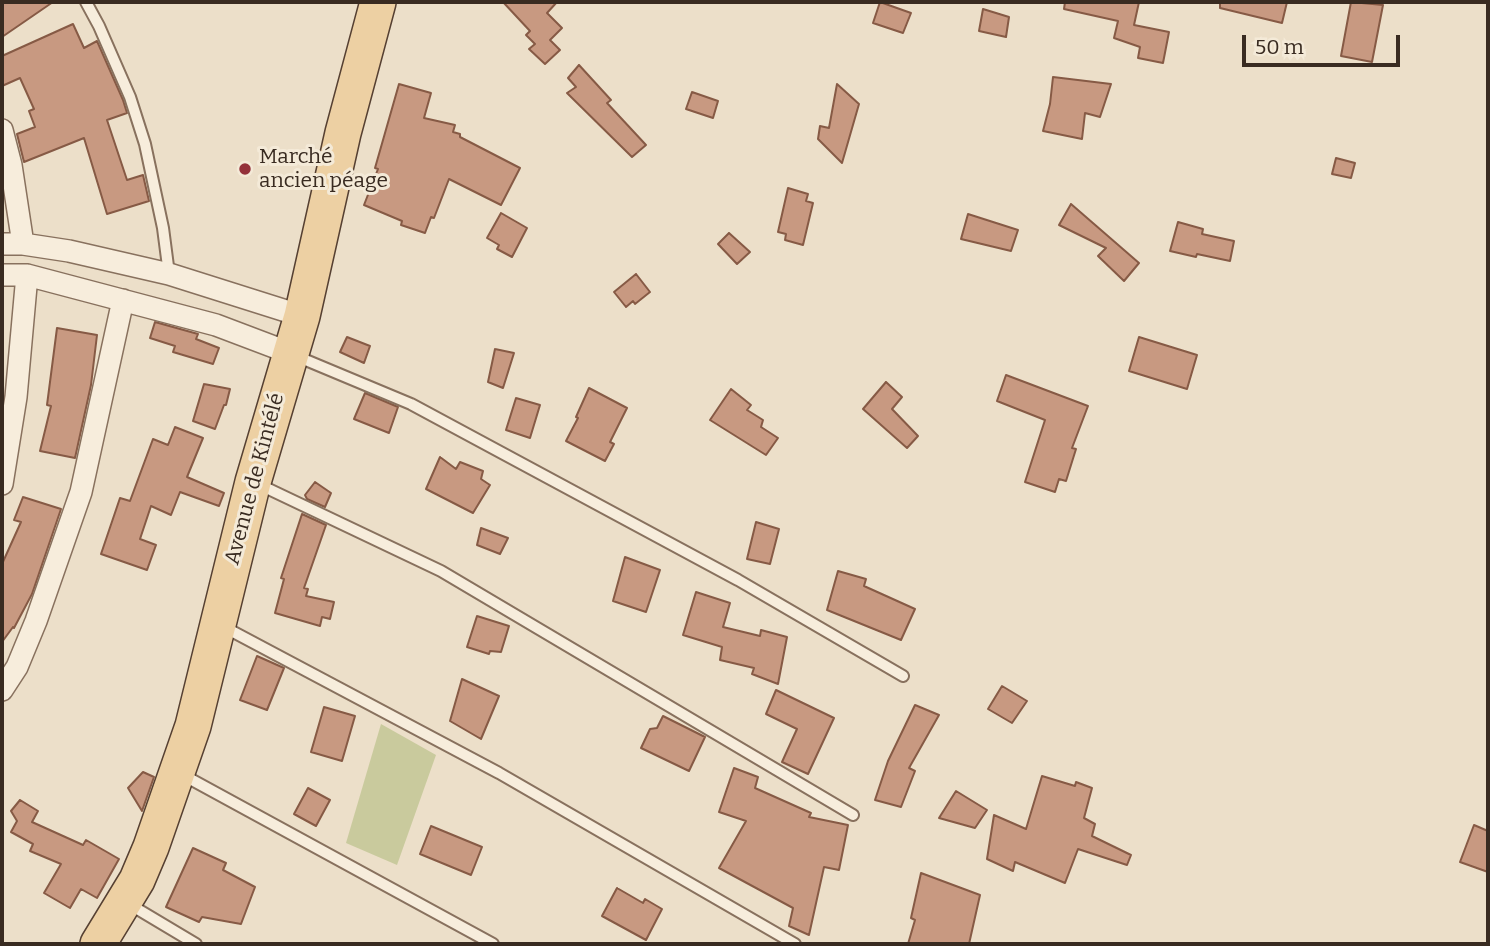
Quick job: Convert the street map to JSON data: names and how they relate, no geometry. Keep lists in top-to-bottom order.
{
  "streets": {
    "main road": ["Avenue de Kintélé"]
  },
  "places": ["Marché ancien péage"],
  "scale_bar": "50 m"
}
